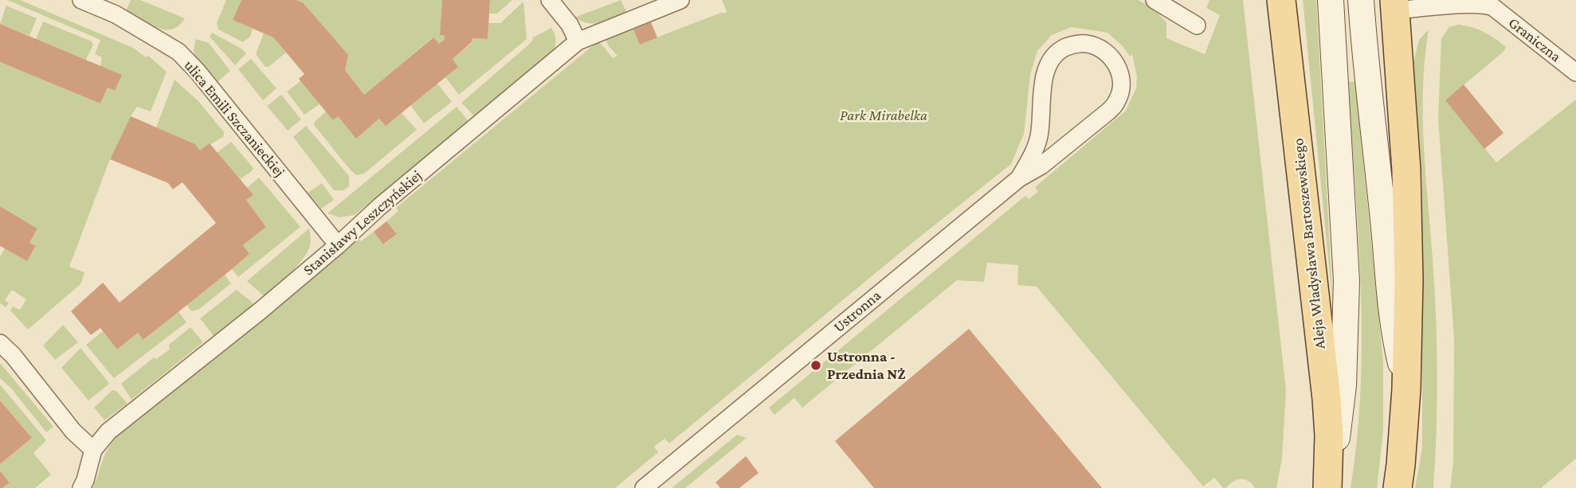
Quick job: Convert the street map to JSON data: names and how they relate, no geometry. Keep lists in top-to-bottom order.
{
  "streets": {
    "main road": ["Aleja Władysława Bartoszewskiego"],
    "street": [
      "Graniczna",
      "ulica Emili Szczanieckiej",
      "Stanisławy Leszczyńskiej",
      "Ustronna"
    ]
  },
  "crossings": [
    ["ulica Emili Szczanieckiej", "Stanisławy Leszczyńskiej"]
  ],
  "parks": ["Park Mirabelka"],
  "places": ["Ustronna - Przednia NŻ"]
}
